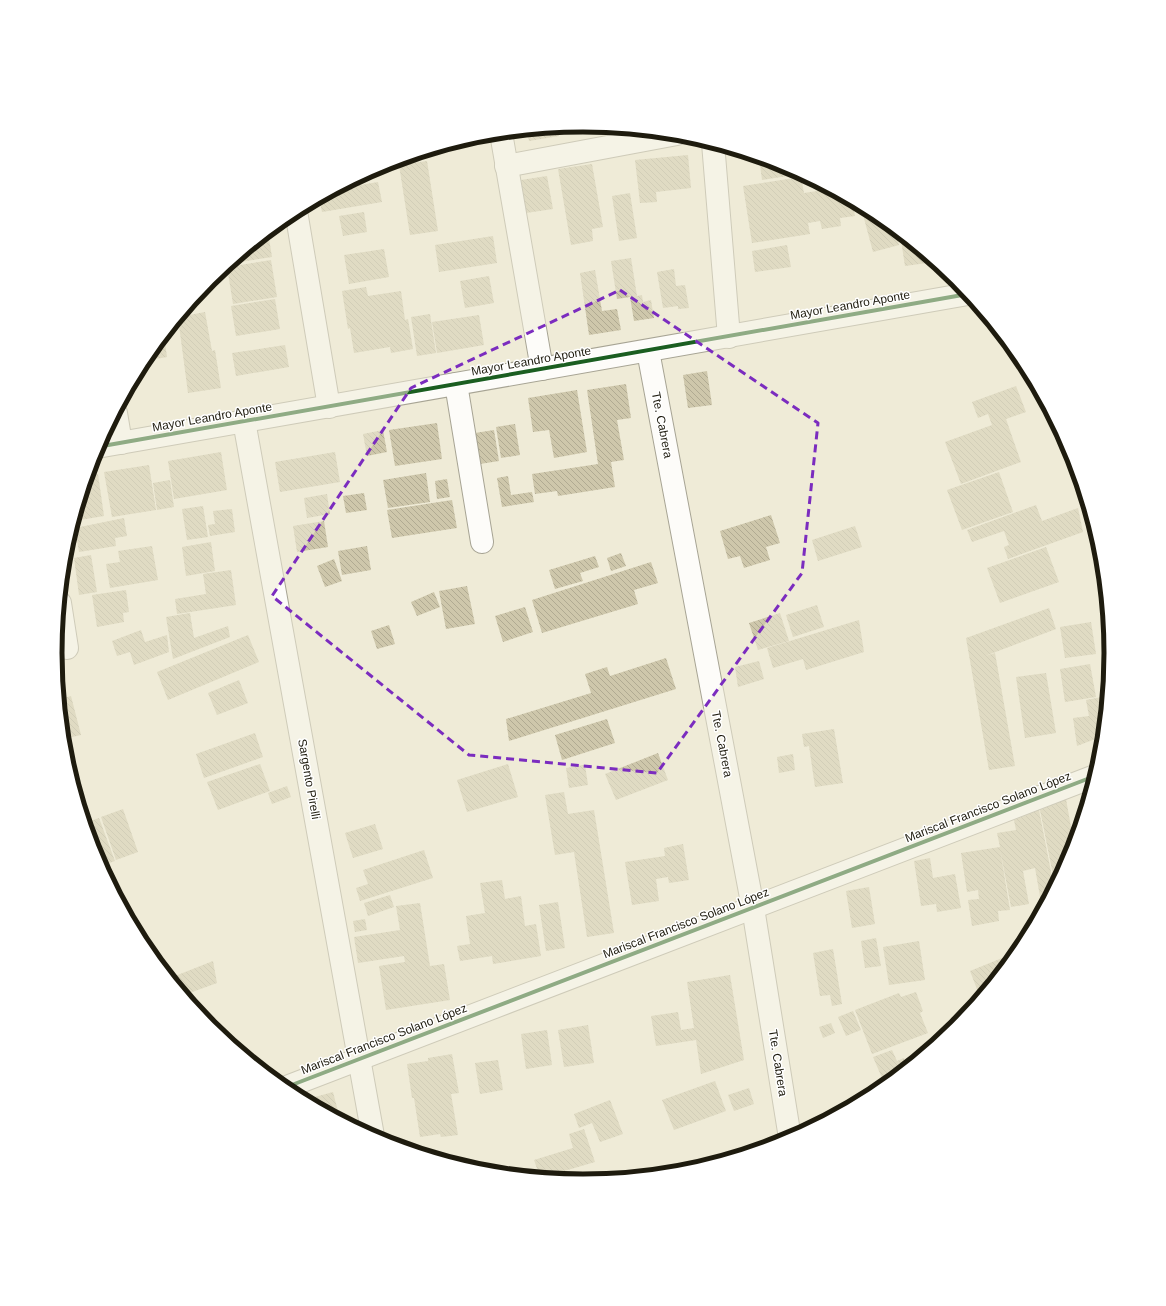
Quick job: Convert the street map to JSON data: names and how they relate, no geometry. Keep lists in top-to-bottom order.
{
  "streets": {
    "street": [
      "Mayor Leandro Aponte",
      "Tte. Cabrera",
      "Sargento Pirelli",
      "Mariscal Francisco Solano López"
    ]
  },
  "crossings": [
    ["Mayor Leandro Aponte", "Tte. Cabrera"],
    ["Mayor Leandro Aponte", "Sargento Pirelli"],
    ["Tte. Cabrera", "Mariscal Francisco Solano López"],
    ["Sargento Pirelli", "Mariscal Francisco Solano López"]
  ]
}
